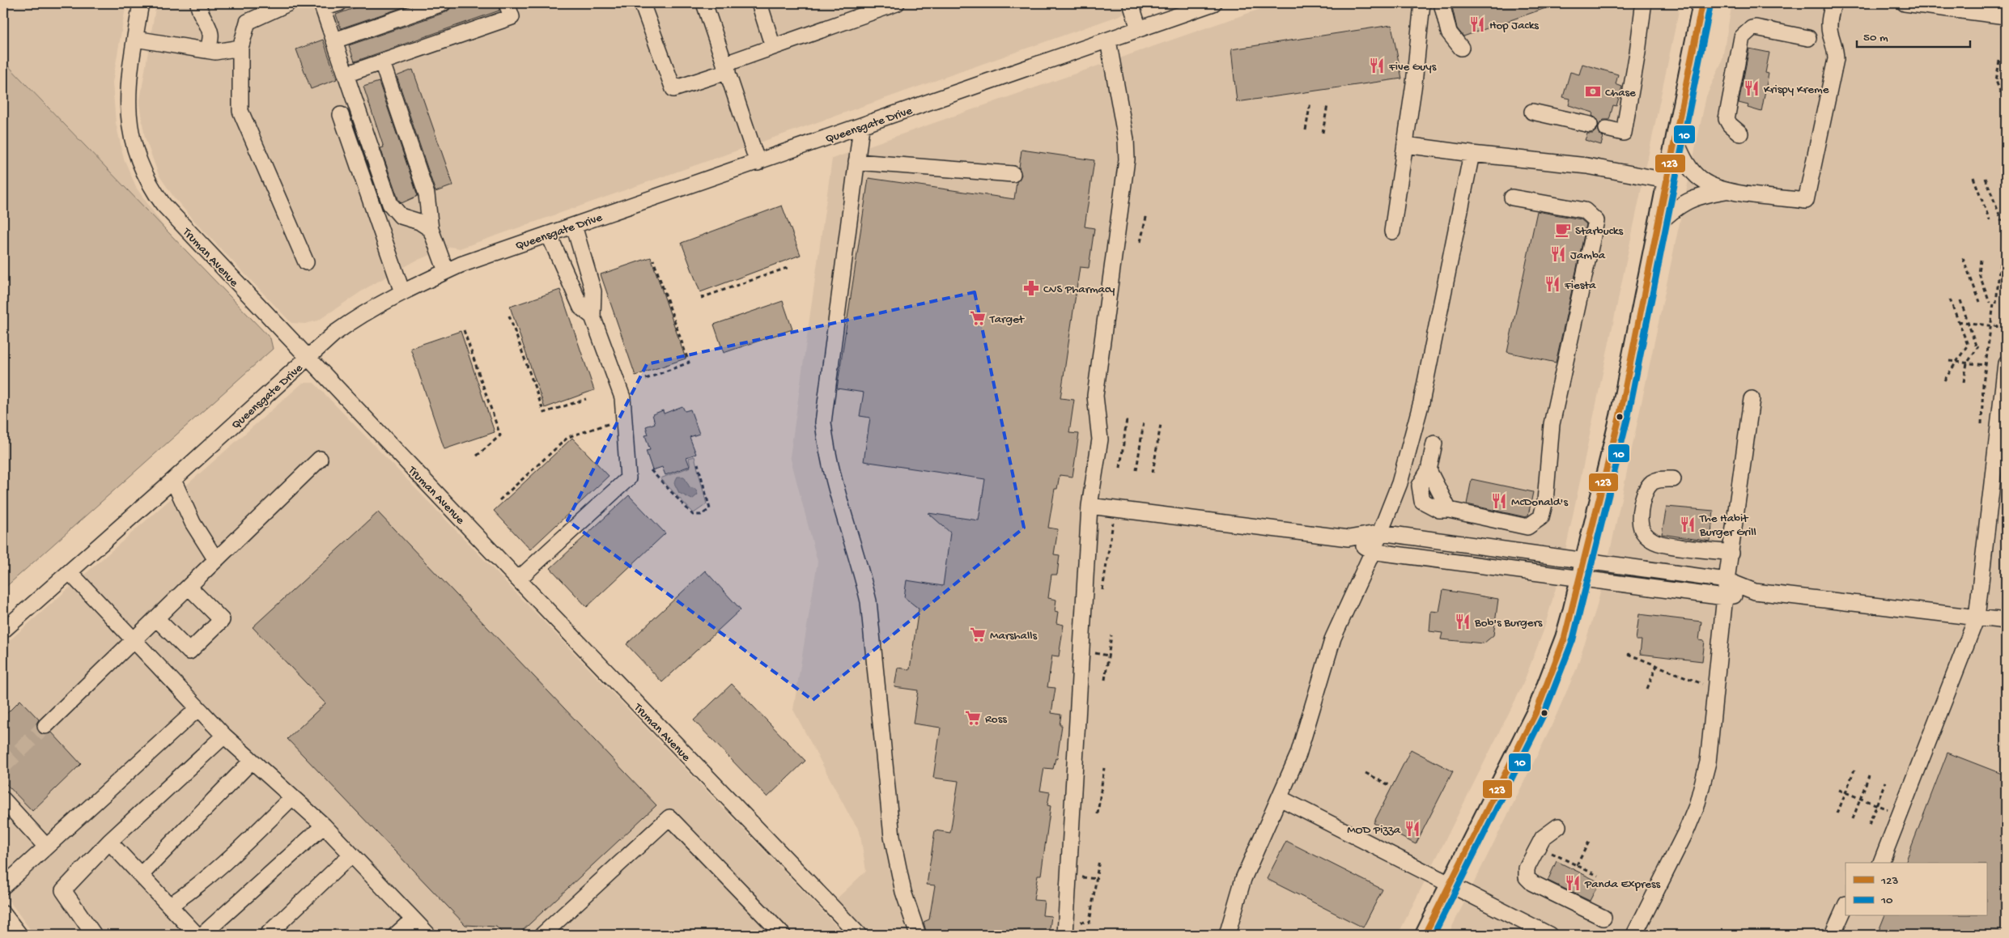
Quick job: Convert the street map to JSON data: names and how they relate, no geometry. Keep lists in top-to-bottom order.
{
  "streets": {
    "street": ["Queensgate Drive", "Truman Avenue"]
  },
  "crossings": [
    ["Queensgate Drive", "Truman Avenue"]
  ],
  "places": {
    "restaurant": [
      "Hop Jacks",
      "Five Guys",
      "Krispy Kreme",
      "Jamba",
      "Fiesta",
      "McDonald's",
      "The Habit Burger Grill",
      "Bob's Burgers",
      "MOD Pizza",
      "Panda Express"
    ],
    "bank": ["Chase"],
    "cafe": ["Starbucks"],
    "pharmacy": ["CVS Pharmacy"],
    "supermarket": ["Target", "Marshalls", "Ross"]
  },
  "lines": ["transit line 123", "transit line 10"],
  "legend": ["123", "10"],
  "scale_bar": "50 m"
}
